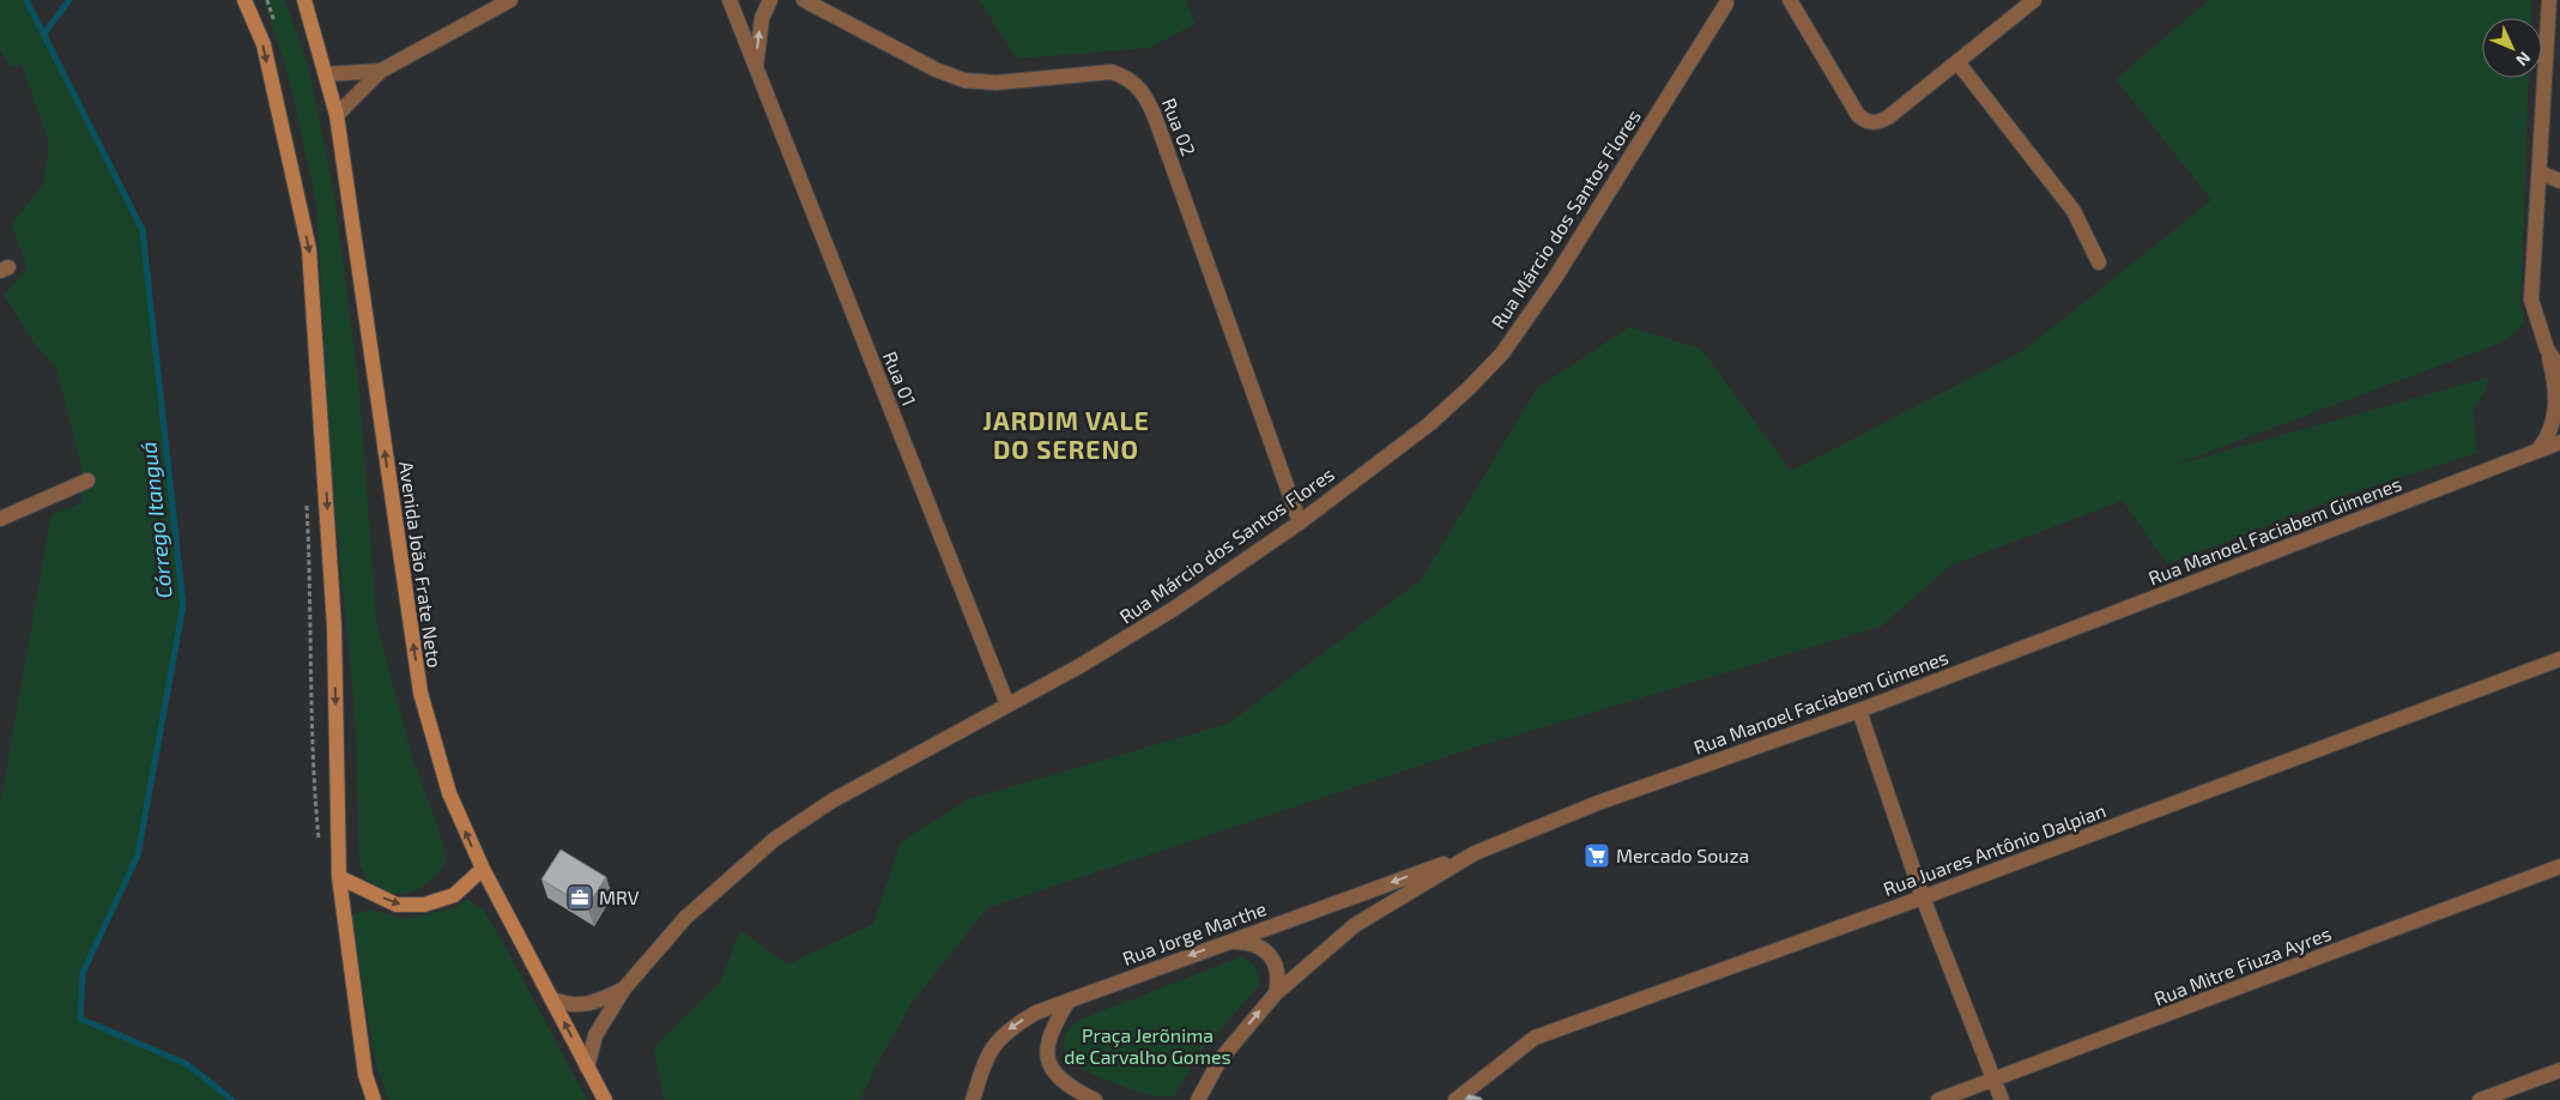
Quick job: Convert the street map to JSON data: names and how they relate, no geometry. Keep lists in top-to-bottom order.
{
  "streets": {
    "main road": ["Avenida João Frate Neto"],
    "street": [
      "Rua 02",
      "Rua Márcio dos Santos Flores",
      "Rua 01",
      "Rua Manoel Faciabem Gimenes",
      "Rua Juares Antônio Dalpian",
      "Rua Jorge Marthe",
      "Rua Mitre Fiuza Ayres"
    ]
  },
  "crossings": [
    ["Rua 02", "Rua Márcio dos Santos Flores"],
    ["Rua Márcio dos Santos Flores", "Rua 01"],
    ["Rua Márcio dos Santos Flores", "Avenida João Frate Neto"],
    ["Rua Manoel Faciabem Gimenes", "Rua Jorge Marthe"]
  ],
  "one_way": ["Rua Jorge Marthe"],
  "districts": ["JARDIM VALE DO SERENO"],
  "water": ["Córrego Itanguá"],
  "parks": ["Praça Jerõnima de Carvalho Gomes"],
  "places": {
    "supermarket": ["Mercado Souza"],
    "office": ["MRV"]
  },
  "north": "bottom right"
}
